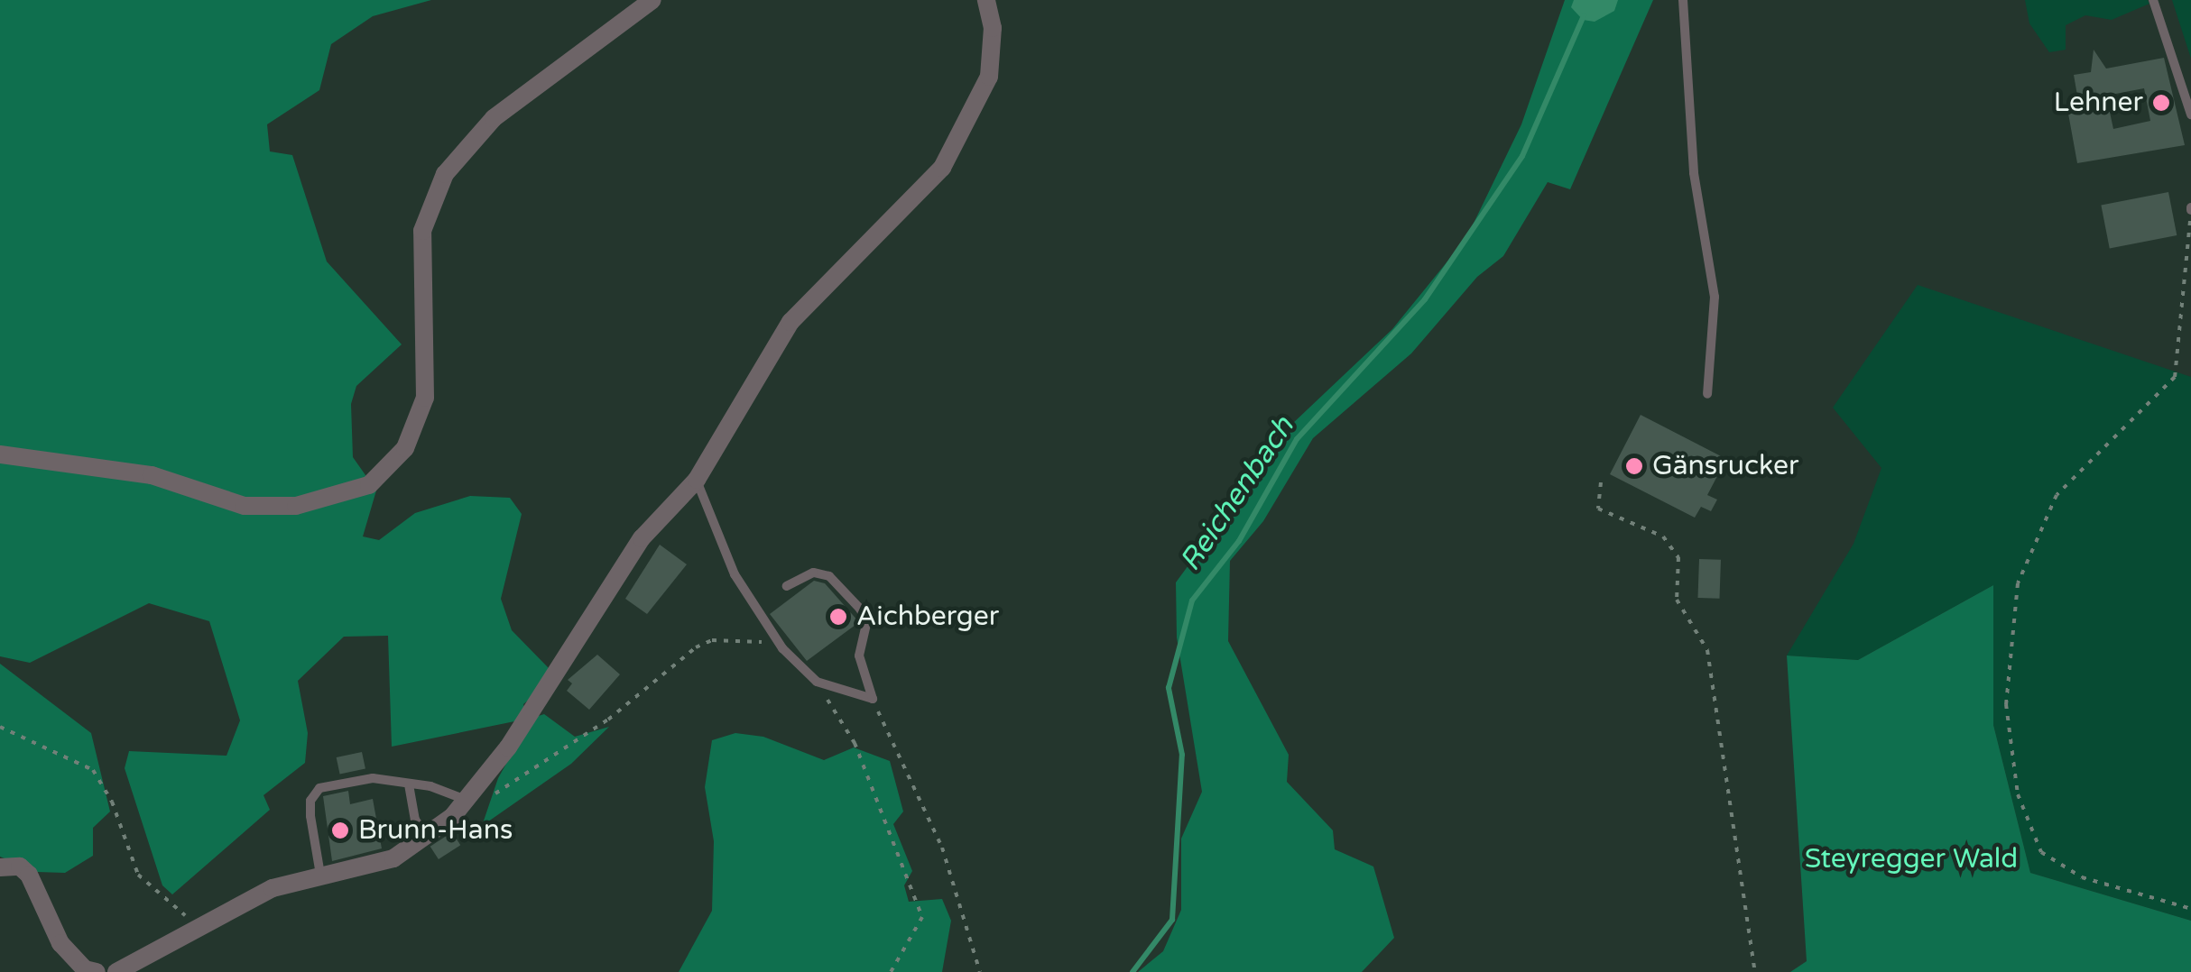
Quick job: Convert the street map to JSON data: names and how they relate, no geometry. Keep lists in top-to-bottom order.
{
  "water": ["Reichenbach"],
  "parks": ["Steyregger Wald"],
  "places": [
    "Lehner",
    "Gänsrucker",
    "Aichberger",
    "Brunn-Hans"
  ]
}
